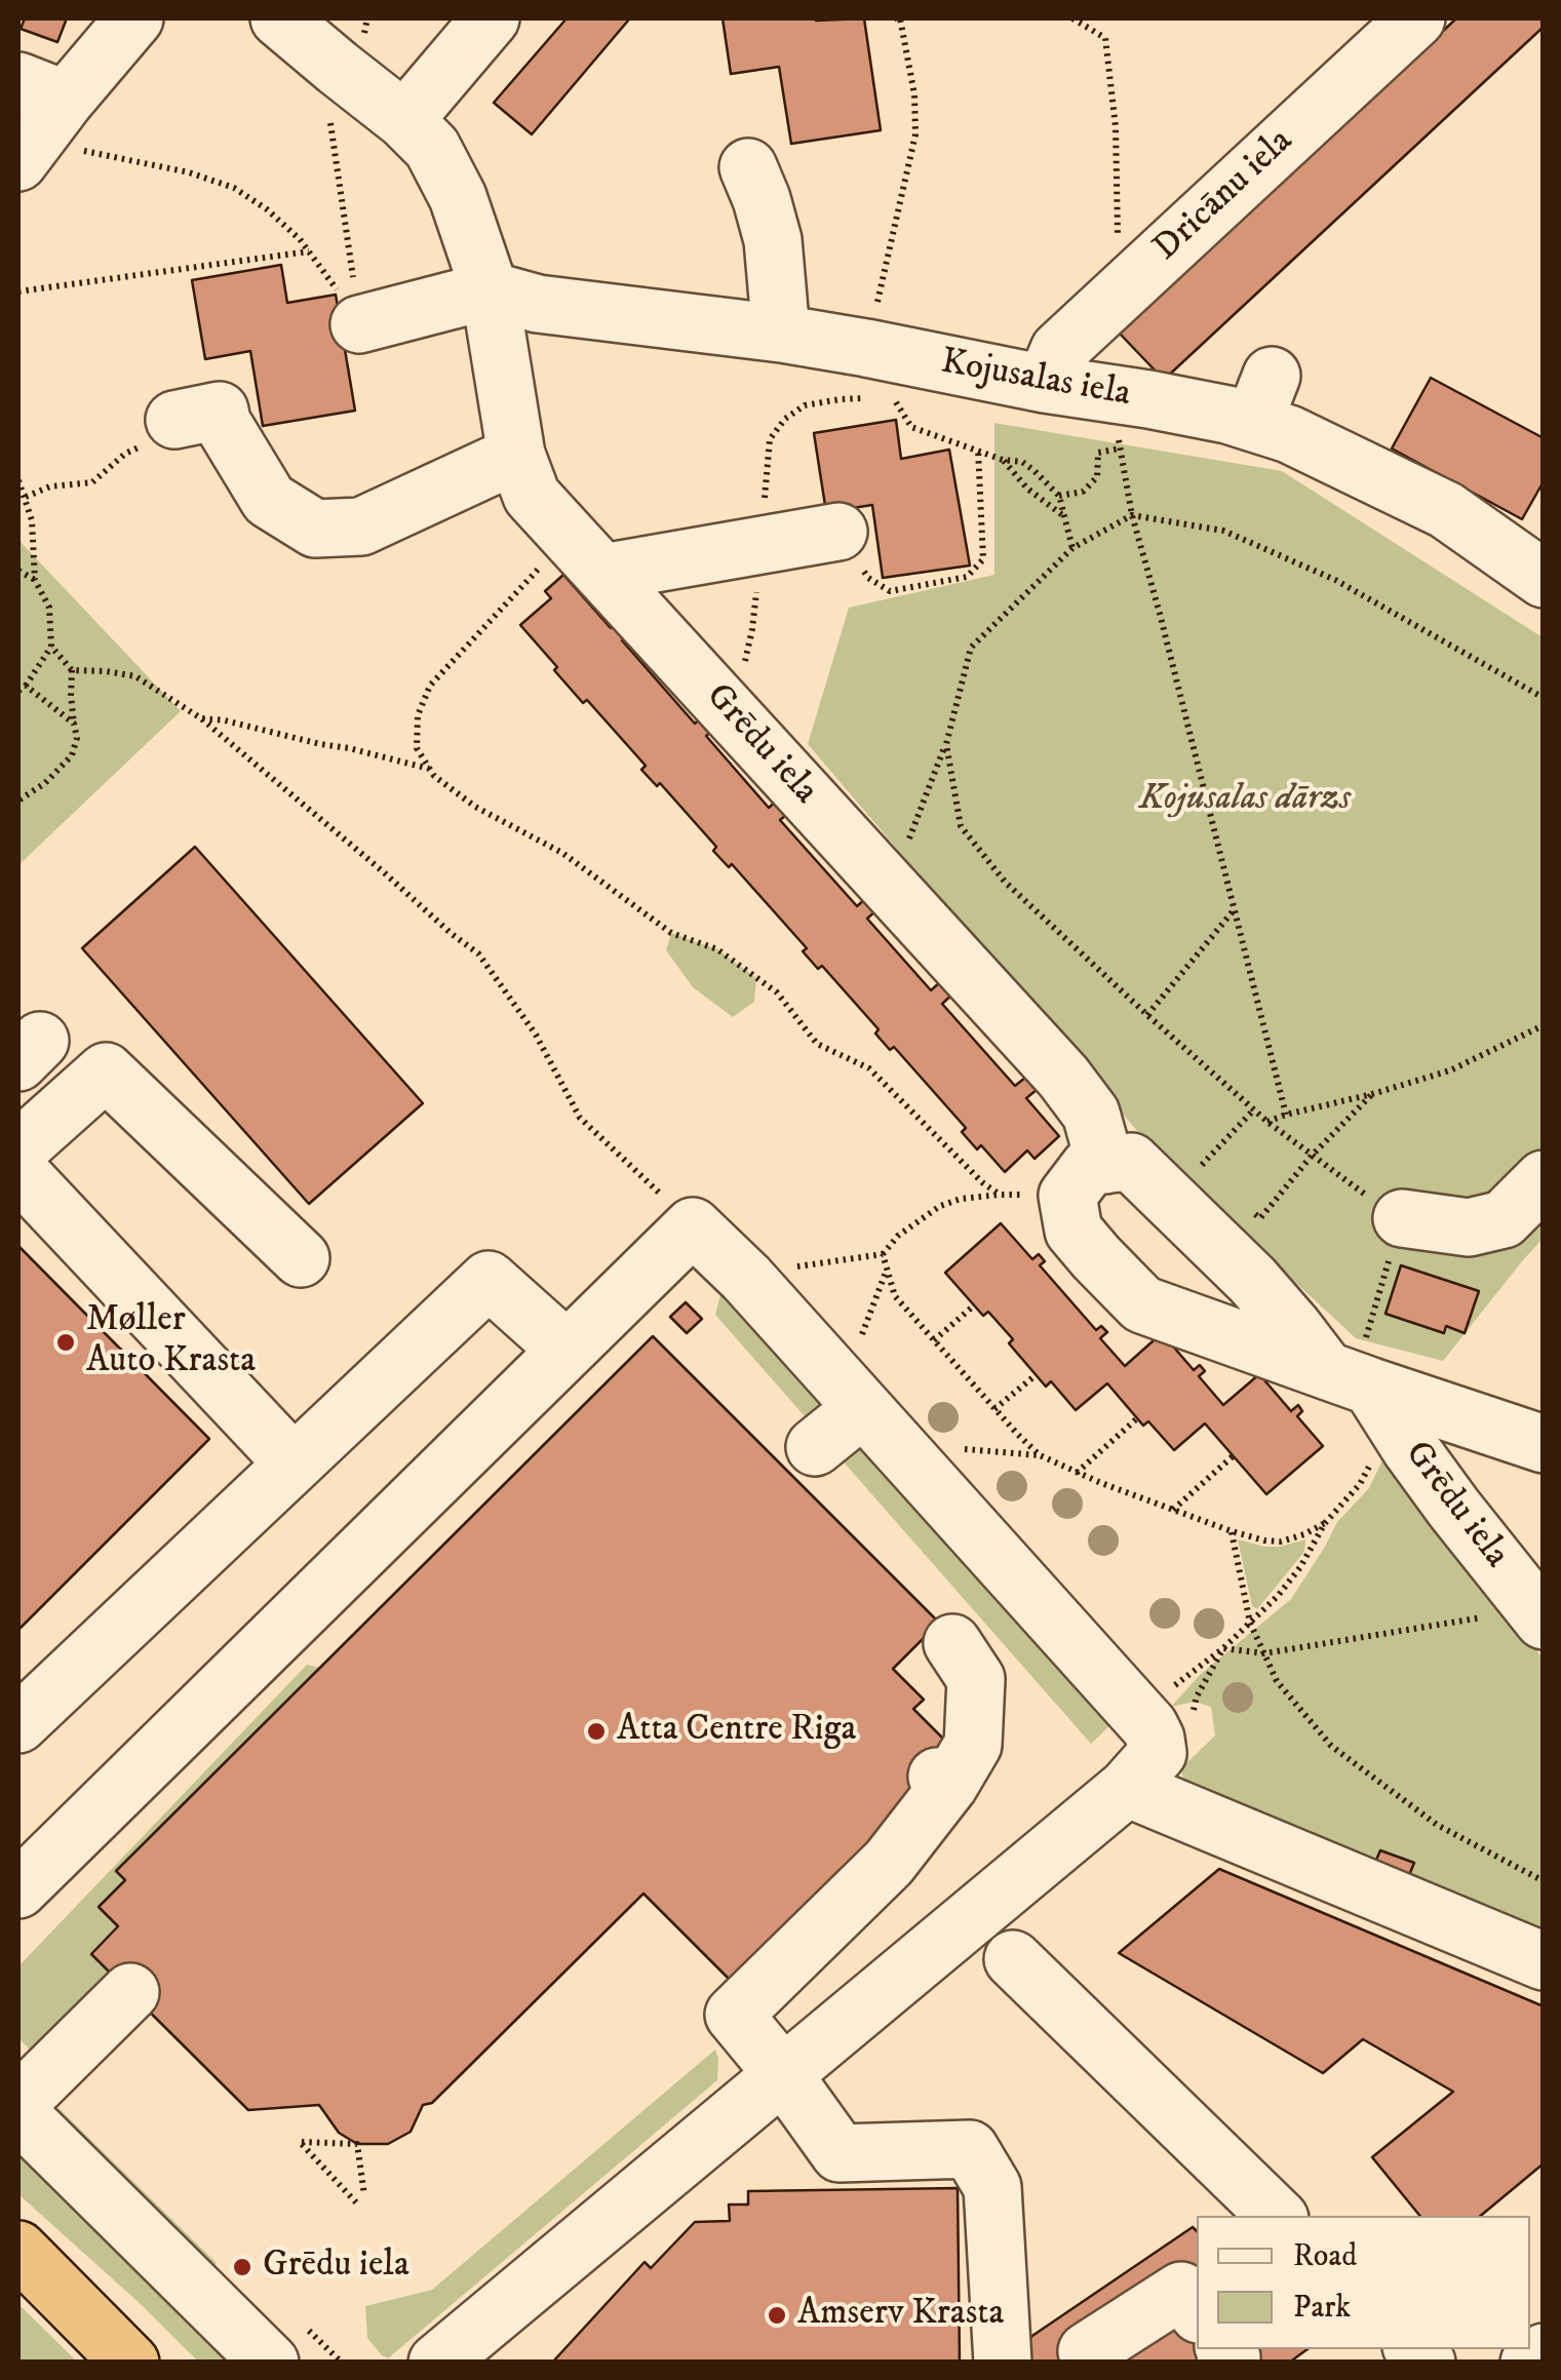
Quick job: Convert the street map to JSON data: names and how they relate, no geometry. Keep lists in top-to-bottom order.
{
  "streets": {
    "street": ["Dricānu iela", "Kojusalas iela", "Grēdu iela"]
  },
  "crossings": [
    ["Dricānu iela", "Kojusalas iela"],
    ["Kojusalas iela", "Grēdu iela"]
  ],
  "parks": ["Kojusalas dārzs"],
  "places": [
    "Møller Auto Krasta",
    "Atta Centre Riga",
    "Grēdu iela",
    "Amserv Krasta"
  ],
  "legend": ["Road", "Park"]
}
